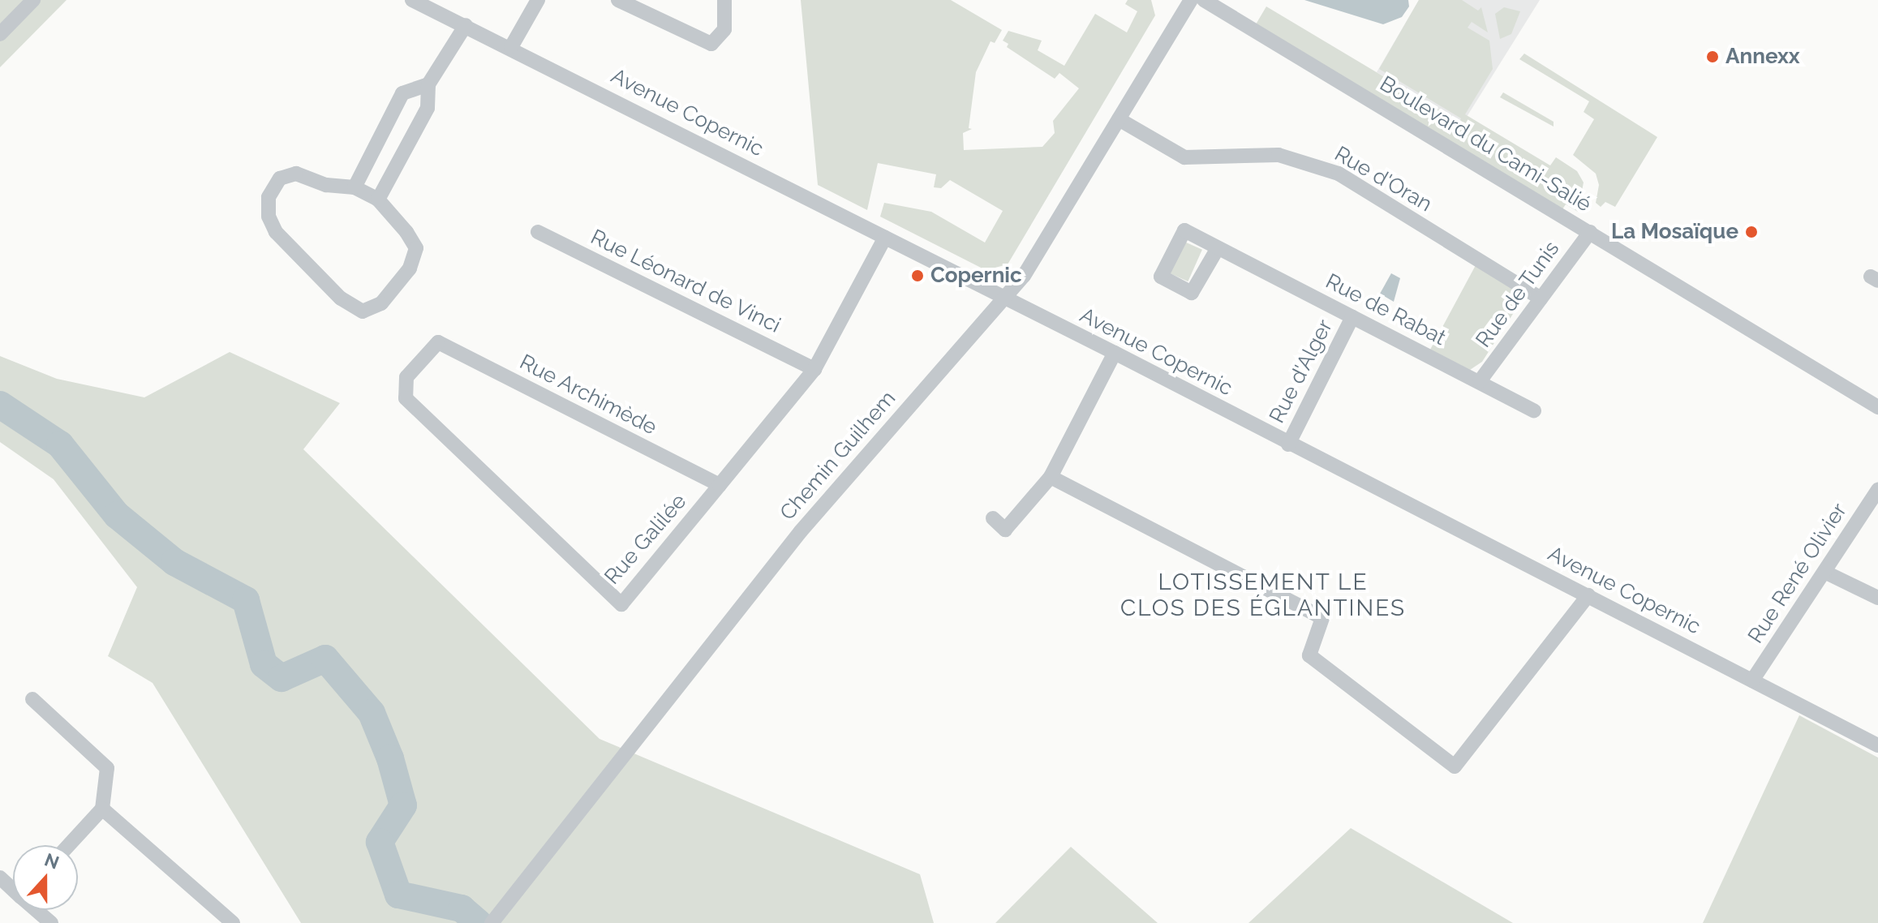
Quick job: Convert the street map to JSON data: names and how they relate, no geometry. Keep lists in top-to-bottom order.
{
  "streets": {
    "street": [
      "Avenue Copernic",
      "Boulevard du Cami-Salié",
      "Rue d'Oran",
      "Rue Léonard de Vinci",
      "Rue de Tunis",
      "Rue de Rabat",
      "Rue d'Alger",
      "Rue Archimède",
      "Chemin Guilhem",
      "Rue Galilée",
      "Rue René Olivier"
    ]
  },
  "crossings": [
    ["Avenue Copernic", "Rue d'Alger"],
    ["Avenue Copernic", "Chemin Guilhem"],
    ["Avenue Copernic", "Rue Galilée"],
    ["Avenue Copernic", "Rue René Olivier"],
    ["Boulevard du Cami-Salié", "Rue de Tunis"],
    ["Rue d'Oran", "Rue de Tunis"],
    ["Rue d'Oran", "Chemin Guilhem"],
    ["Rue Léonard de Vinci", "Rue Galilée"],
    ["Rue de Tunis", "Rue de Rabat"],
    ["Rue de Rabat", "Rue d'Alger"],
    ["Rue Archimède", "Rue Galilée"]
  ],
  "districts": ["LOTISSEMENT LE CLOS DES ÉGLANTINES"],
  "places": ["Annexx", "La Mosaïque", "Copernic"],
  "north": "top"
}
